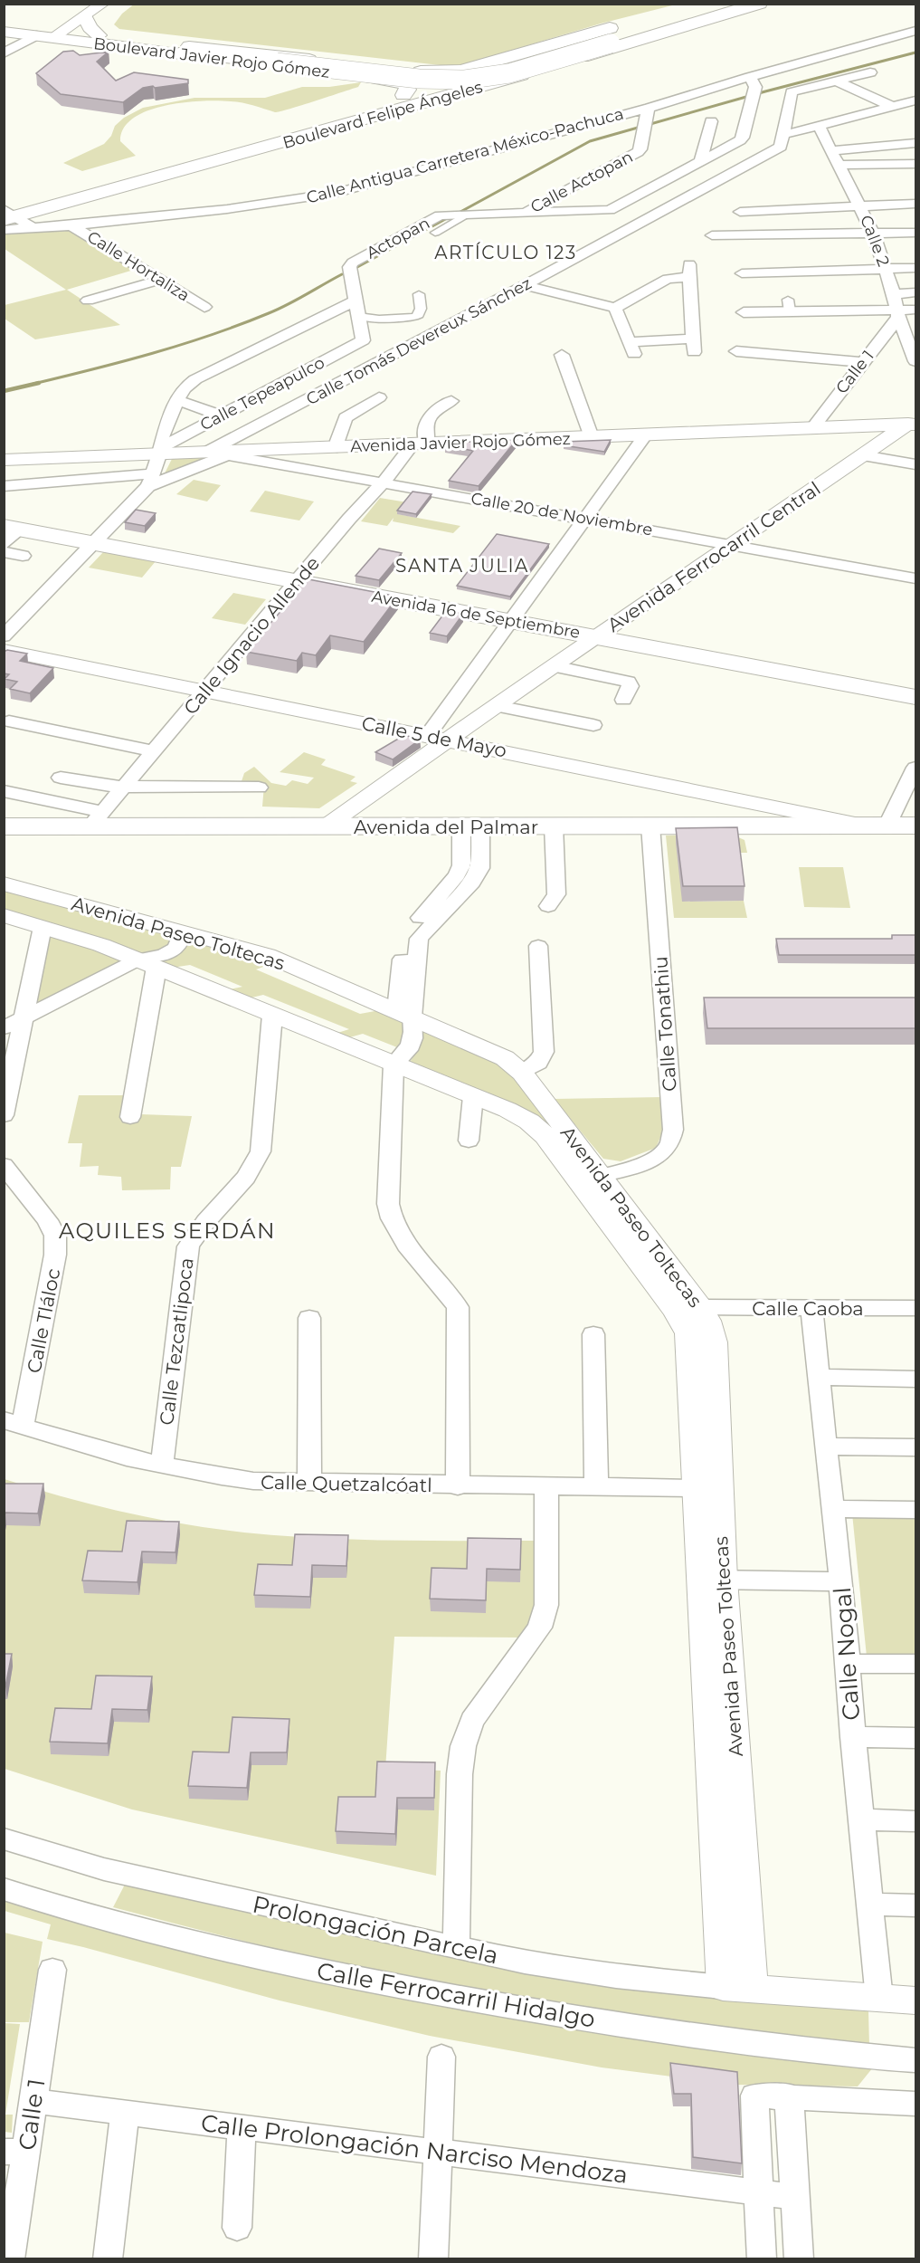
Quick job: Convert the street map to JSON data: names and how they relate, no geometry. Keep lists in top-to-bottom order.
{
  "streets": {
    "main road": [
      "Boulevard Javier Rojo Gómez",
      "Boulevard Felipe Ángeles",
      "Avenida 16 de Septiembre",
      "Avenida del Palmar"
    ],
    "street": [
      "Calle Antigua Carretera México-Pachuca",
      "Calle Actopan",
      "Actopan",
      "Calle 2",
      "Calle Hortaliza",
      "Calle Tomás Devereux Sánchez",
      "Calle 1",
      "Calle Tepeapulco",
      "Avenida Javier Rojo Gómez",
      "Calle 20 de Noviembre",
      "Avenida Ferrocarril Central",
      "Calle Ignacio Allende",
      "Calle 5 de Mayo",
      "Avenida Paseo Toltecas",
      "Calle Tonathiu",
      "Calle Caoba",
      "Calle Tláloc",
      "Calle Tezcatlipoca",
      "Calle Quetzalcóatl",
      "Calle Nogal",
      "Prolongación Parcela",
      "Calle Ferrocarril Hidalgo",
      "Calle Prolongación Narciso Mendoza"
    ]
  },
  "crossings": [
    ["Boulevard Javier Rojo Gómez", "Boulevard Felipe Ángeles"],
    ["Boulevard Felipe Ángeles", "Calle Antigua Carretera México-Pachuca"],
    ["Calle Antigua Carretera México-Pachuca", "Calle Actopan"],
    ["Calle Antigua Carretera México-Pachuca", "Actopan"],
    ["Calle Antigua Carretera México-Pachuca", "Calle Hortaliza"],
    ["Calle Actopan", "Actopan"],
    ["Actopan", "Calle Tepeapulco"],
    ["Calle 2", "Calle 1"],
    ["Calle Tomás Devereux Sánchez", "Avenida Javier Rojo Gómez"],
    ["Calle Tomás Devereux Sánchez", "Calle 20 de Noviembre"],
    ["Calle 1", "Avenida Javier Rojo Gómez"],
    ["Calle 1", "Calle Prolongación Narciso Mendoza"],
    ["Calle Tepeapulco", "Avenida Javier Rojo Gómez"],
    ["Avenida Javier Rojo Gómez", "Calle 20 de Noviembre"],
    ["Avenida Javier Rojo Gómez", "Avenida Ferrocarril Central"],
    ["Avenida Javier Rojo Gómez", "Calle Ignacio Allende"],
    ["Calle 20 de Noviembre", "Avenida Ferrocarril Central"],
    ["Calle 20 de Noviembre", "Calle Ignacio Allende"],
    ["Avenida Ferrocarril Central", "Avenida 16 de Septiembre"],
    ["Avenida Ferrocarril Central", "Calle 5 de Mayo"],
    ["Avenida Ferrocarril Central", "Avenida del Palmar"],
    ["Avenida 16 de Septiembre", "Calle Ignacio Allende"],
    ["Calle Ignacio Allende", "Calle 5 de Mayo"],
    ["Calle Ignacio Allende", "Avenida del Palmar"],
    ["Calle 5 de Mayo", "Avenida del Palmar"],
    ["Avenida del Palmar", "Calle Tonathiu"],
    ["Avenida Paseo Toltecas", "Calle Tonathiu"],
    ["Avenida Paseo Toltecas", "Calle Caoba"],
    ["Avenida Paseo Toltecas", "Calle Tezcatlipoca"],
    ["Avenida Paseo Toltecas", "Calle Quetzalcóatl"],
    ["Avenida Paseo Toltecas", "Prolongación Parcela"],
    ["Calle Caoba", "Calle Nogal"],
    ["Calle Tláloc", "Calle Quetzalcóatl"],
    ["Calle Tezcatlipoca", "Calle Quetzalcóatl"]
  ],
  "districts": ["ARTÍCULO 123", "SANTA JULIA", "AQUILES SERDÁN"]
}
